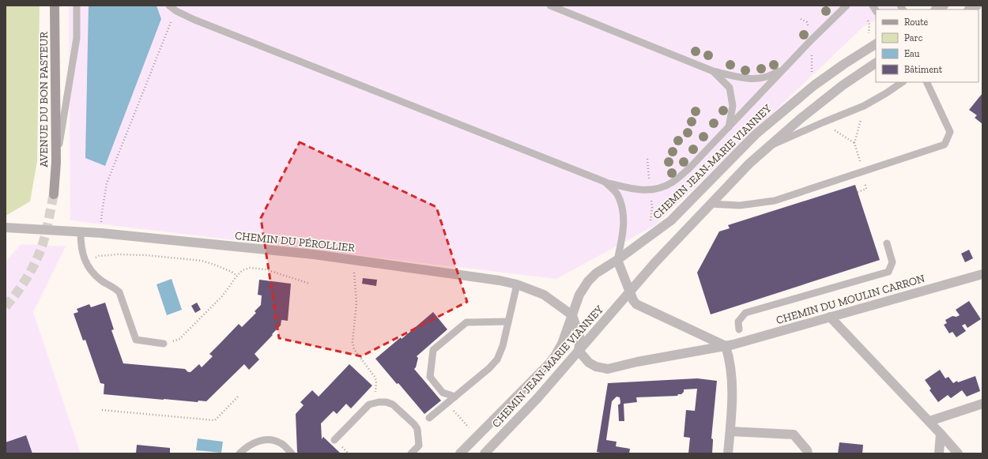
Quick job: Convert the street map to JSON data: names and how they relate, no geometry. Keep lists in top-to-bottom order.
{
  "streets": {
    "main road": ["AVENUE DU BON PASTEUR"],
    "street": ["CHEMIN JEAN-MARIE VIANNEY", "CHEMIN DU PÉROLLIER", "CHEMIN DU MOULIN CARRON"]
  },
  "crossings": [
    ["CHEMIN JEAN-MARIE VIANNEY", "CHEMIN DU PÉROLLIER"],
    ["CHEMIN JEAN-MARIE VIANNEY", "CHEMIN DU MOULIN CARRON"]
  ],
  "legend": [
    "Route",
    "Parc",
    "Eau",
    "Bâtiment"
  ]
}
